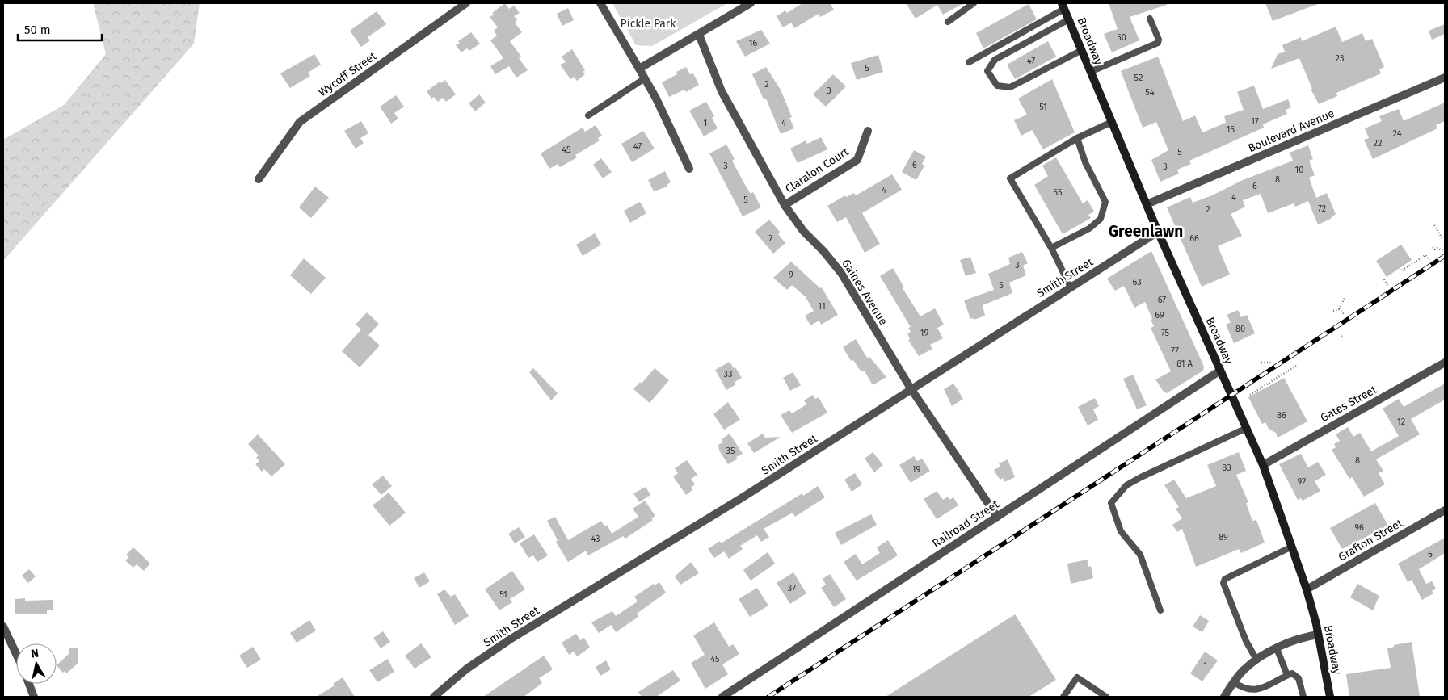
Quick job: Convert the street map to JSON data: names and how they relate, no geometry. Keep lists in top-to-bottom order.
{
  "streets": {
    "main road": ["Broadway"],
    "street": [
      "Wycoff Street",
      "Boulevard Avenue",
      "Claralon Court",
      "Smith Street",
      "Gaines Avenue",
      "Gates Street",
      "Railroad Street",
      "Grafton Street"
    ]
  },
  "crossings": [
    ["Broadway", "Boulevard Avenue"],
    ["Broadway", "Smith Street"],
    ["Broadway", "Gates Street"],
    ["Broadway", "Railroad Street"],
    ["Broadway", "Grafton Street"],
    ["Claralon Court", "Gaines Avenue"],
    ["Smith Street", "Gaines Avenue"],
    ["Gaines Avenue", "Railroad Street"]
  ],
  "districts": ["Greenlawn"],
  "parks": ["Pickle Park"],
  "house_numbers": [
    "50",
    "16",
    "23",
    "47",
    "5",
    "52",
    "2",
    "3",
    "54",
    "51",
    "17",
    "1",
    "4",
    "15",
    "24",
    "22",
    "47",
    "45",
    "5",
    "6",
    "3",
    "3",
    "10",
    "8",
    "6",
    "4",
    "55",
    "4",
    "5",
    "72",
    "2",
    "7",
    "66",
    "3",
    "9",
    "63",
    "5",
    "67",
    "11",
    "69",
    "80",
    "19",
    "75",
    "77",
    "81 A",
    "33",
    "86",
    "12",
    "35",
    "8",
    "83",
    "19",
    "92",
    "96",
    "89",
    "43",
    "6",
    "37",
    "51",
    "45",
    "1"
  ],
  "scale_bar": "50 m",
  "north": "top"
}
